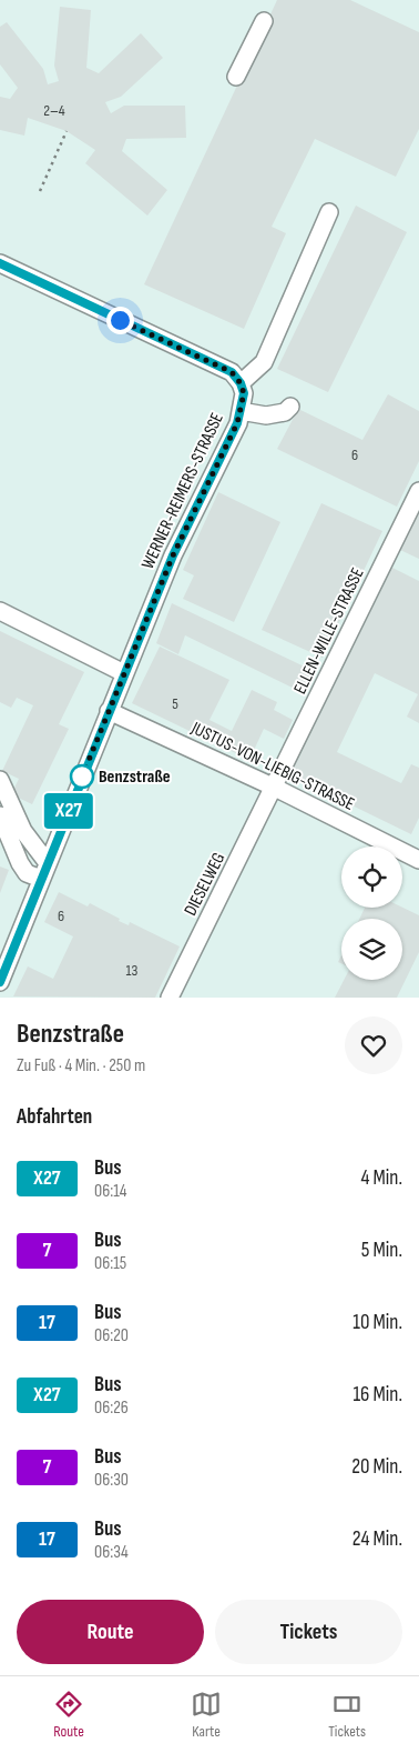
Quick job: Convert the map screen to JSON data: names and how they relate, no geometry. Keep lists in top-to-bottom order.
{
  "streets": {
    "street": [
      "WERNER-REIMERS-STRASSE",
      "ELLEN-WILLE-STRASSE",
      "JUSTUS-VON-LIEBIG-STRASSE",
      "DIESELWEG"
    ]
  },
  "crossings": [
    ["WERNER-REIMERS-STRASSE", "JUSTUS-VON-LIEBIG-STRASSE"],
    ["ELLEN-WILLE-STRASSE", "JUSTUS-VON-LIEBIG-STRASSE"],
    ["ELLEN-WILLE-STRASSE", "DIESELWEG"],
    ["JUSTUS-VON-LIEBIG-STRASSE", "DIESELWEG"]
  ],
  "places": ["Benzstraße"],
  "lines": ["bus line X27"],
  "house_numbers": [
    "2–4",
    "6",
    "5",
    "6",
    "13"
  ],
  "page": {
    "on_map": "X27",
    "heading": [
      ["Benzstraße", "Zu Fuß · 4 Min. · 250 m"],
      "Abfahrten"
    ],
    "list": [
      {
        "mark": "X27",
        "name": "Bus",
        "note": "06:14",
        "value": "4 Min."
      },
      {
        "mark": "7",
        "name": "Bus",
        "note": "06:15",
        "value": "5 Min."
      },
      {
        "mark": "17",
        "name": "Bus",
        "note": "06:20",
        "value": "10 Min."
      },
      {
        "mark": "X27",
        "name": "Bus",
        "note": "06:26",
        "value": "16 Min."
      },
      {
        "mark": "7",
        "name": "Bus",
        "note": "06:30",
        "value": "20 Min."
      },
      {
        "mark": "17",
        "name": "Bus",
        "note": "06:34",
        "value": "24 Min."
      }
    ],
    "buttons": ["Route", "Tickets"],
    "tabs": ["Route", "Karte", "Tickets"]
  }
}
